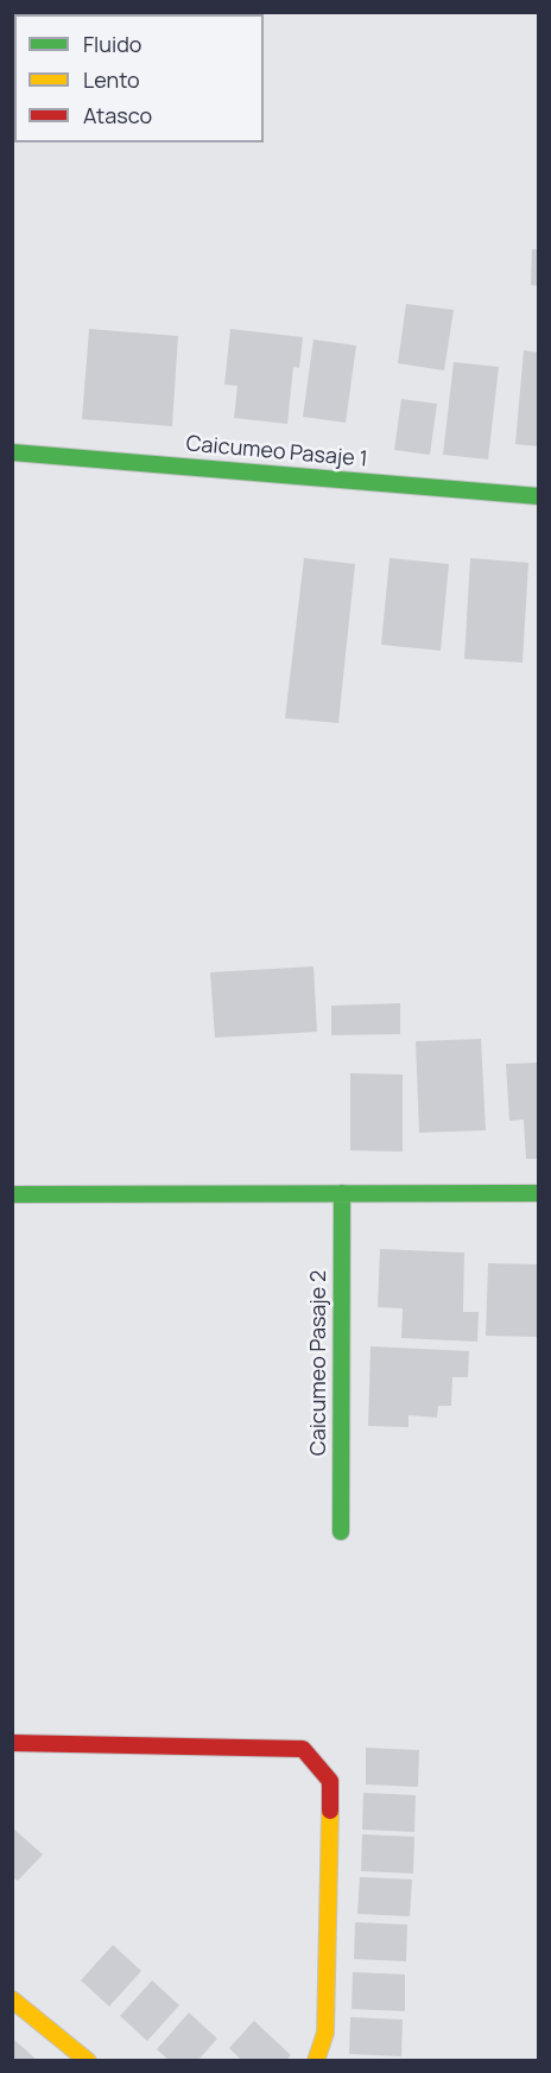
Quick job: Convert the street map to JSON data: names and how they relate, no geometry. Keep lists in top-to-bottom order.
{
  "streets": {
    "street": ["Caicumeo Pasaje 1", "Caicumeo Pasaje 2"]
  },
  "legend": ["Fluido", "Lento", "Atasco"]
}
